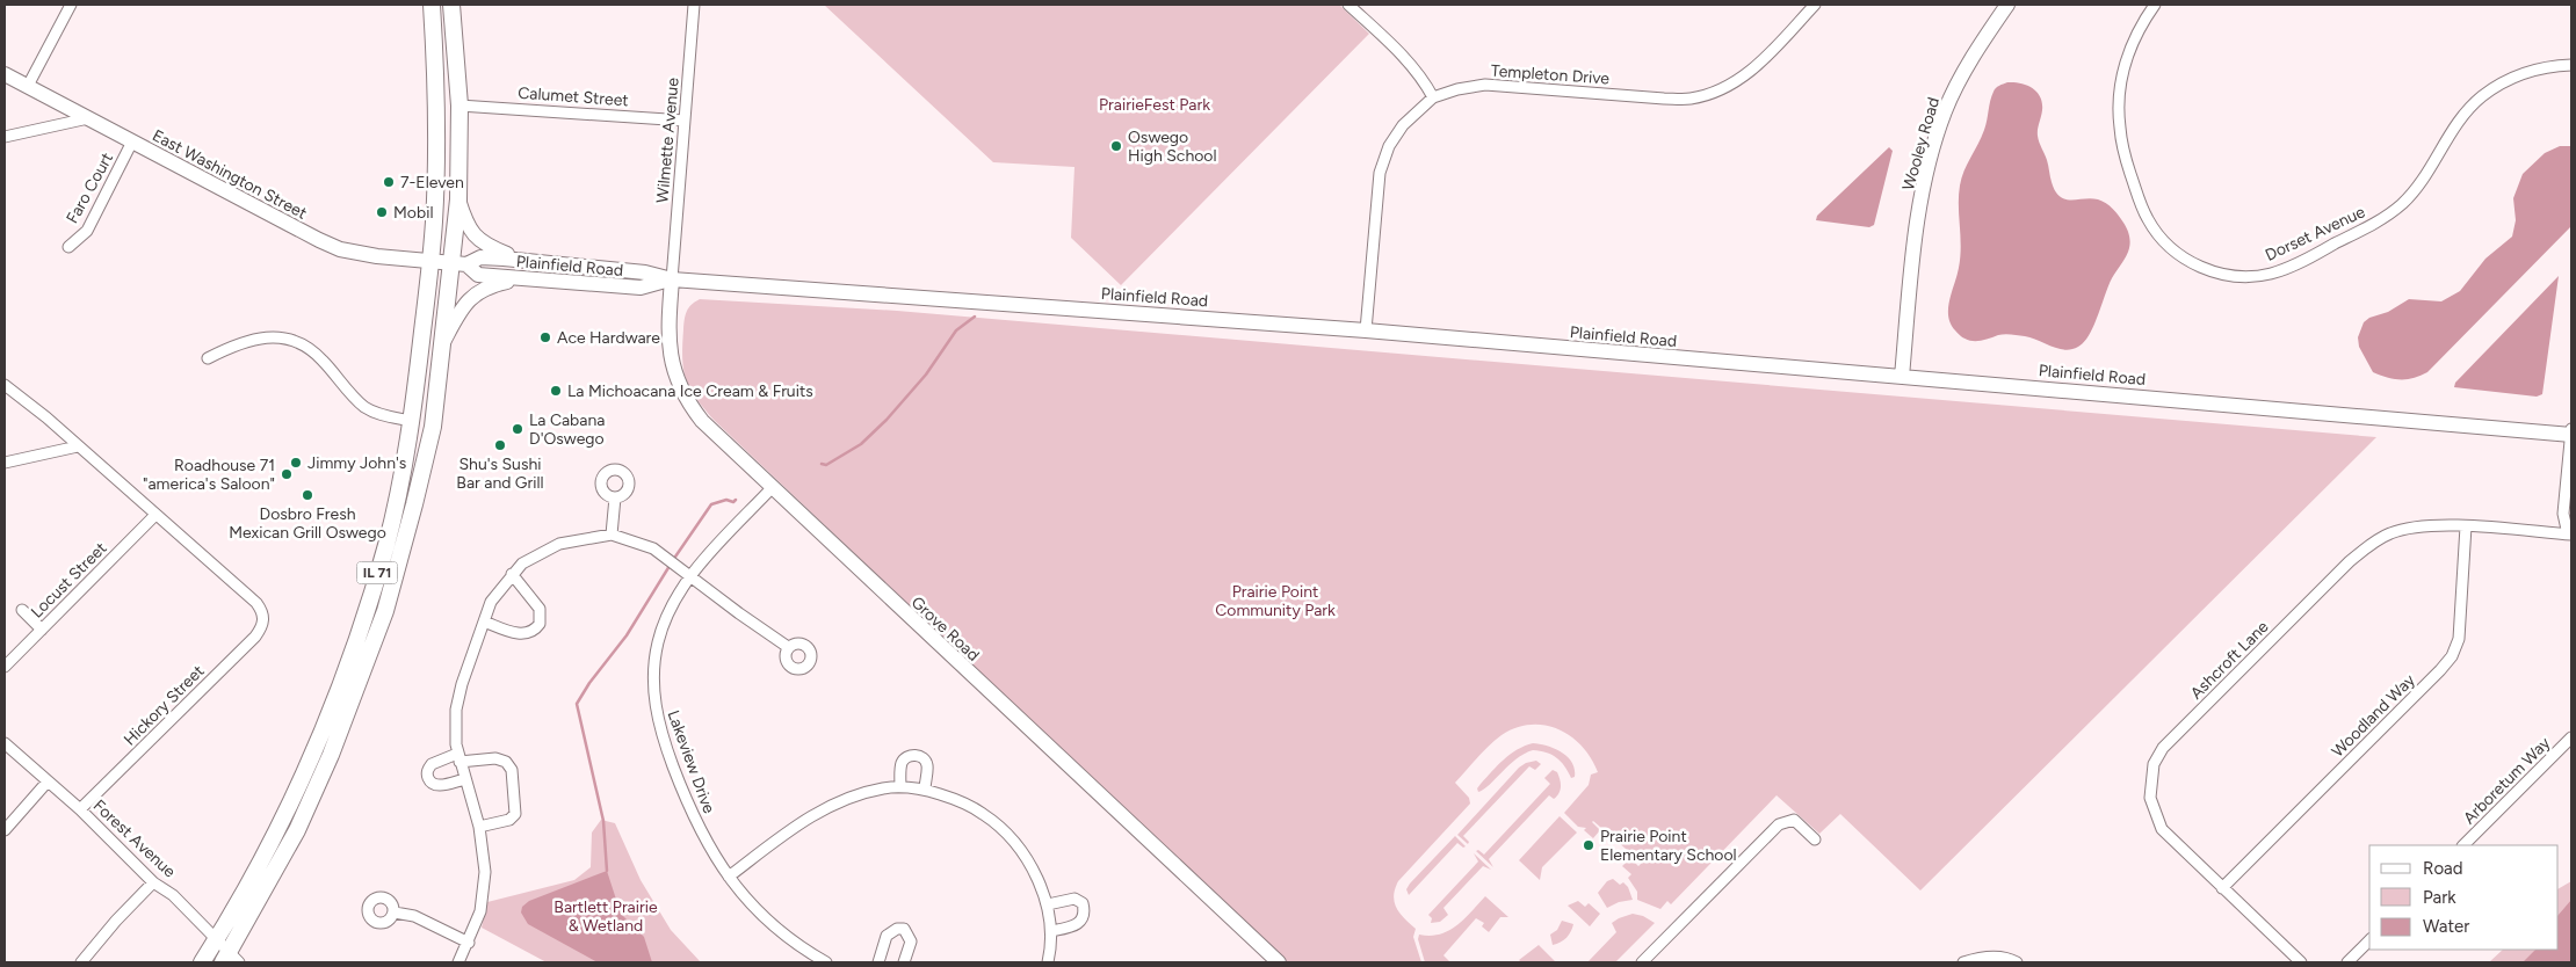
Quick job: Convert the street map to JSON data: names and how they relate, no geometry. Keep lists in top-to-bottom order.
{
  "streets": {
    "main road": [
      "Wooley Road",
      "East Washington Street",
      "Plainfield Road",
      "IL 71",
      "Grove Road"
    ],
    "street": [
      "Templeton Drive",
      "Calumet Street",
      "Wilmette Avenue",
      "Faro Court",
      "Dorset Avenue",
      "Locust Street",
      "Ashcroft Lane",
      "Hickory Street",
      "Woodland Way",
      "Lakeview Drive",
      "Arboretum Way",
      "Forest Avenue"
    ]
  },
  "crossings": [
    ["Templeton Drive", "Plainfield Road"],
    ["Calumet Street", "Wilmette Avenue"],
    ["Calumet Street", "IL 71"],
    ["Wilmette Avenue", "Plainfield Road"],
    ["Wilmette Avenue", "Grove Road"],
    ["Wooley Road", "Plainfield Road"],
    ["East Washington Street", "Faro Court"],
    ["East Washington Street", "Plainfield Road"],
    ["East Washington Street", "IL 71"],
    ["Plainfield Road", "IL 71"],
    ["Plainfield Road", "Grove Road"],
    ["IL 71", "Forest Avenue"],
    ["Locust Street", "Hickory Street"],
    ["Grove Road", "Lakeview Drive"],
    ["Ashcroft Lane", "Woodland Way"],
    ["Hickory Street", "Forest Avenue"]
  ],
  "parks": ["PrairieFest Park", "Prairie Point Community Park", "Bartlett Prairie & Wetland"],
  "places": [
    "Oswego High School",
    "7-Eleven",
    "Mobil",
    "Ace Hardware",
    "La Michoacana Ice Cream & Fruits",
    "La Cabana D'Oswego",
    "Shu's Sushi Bar and Grill",
    "Jimmy John's",
    "Roadhouse 71 \"america's Saloon\"",
    "Dosbro Fresh Mexican Grill Oswego",
    "Prairie Point Elementary School"
  ],
  "legend": ["Road", "Park", "Water"]
}
